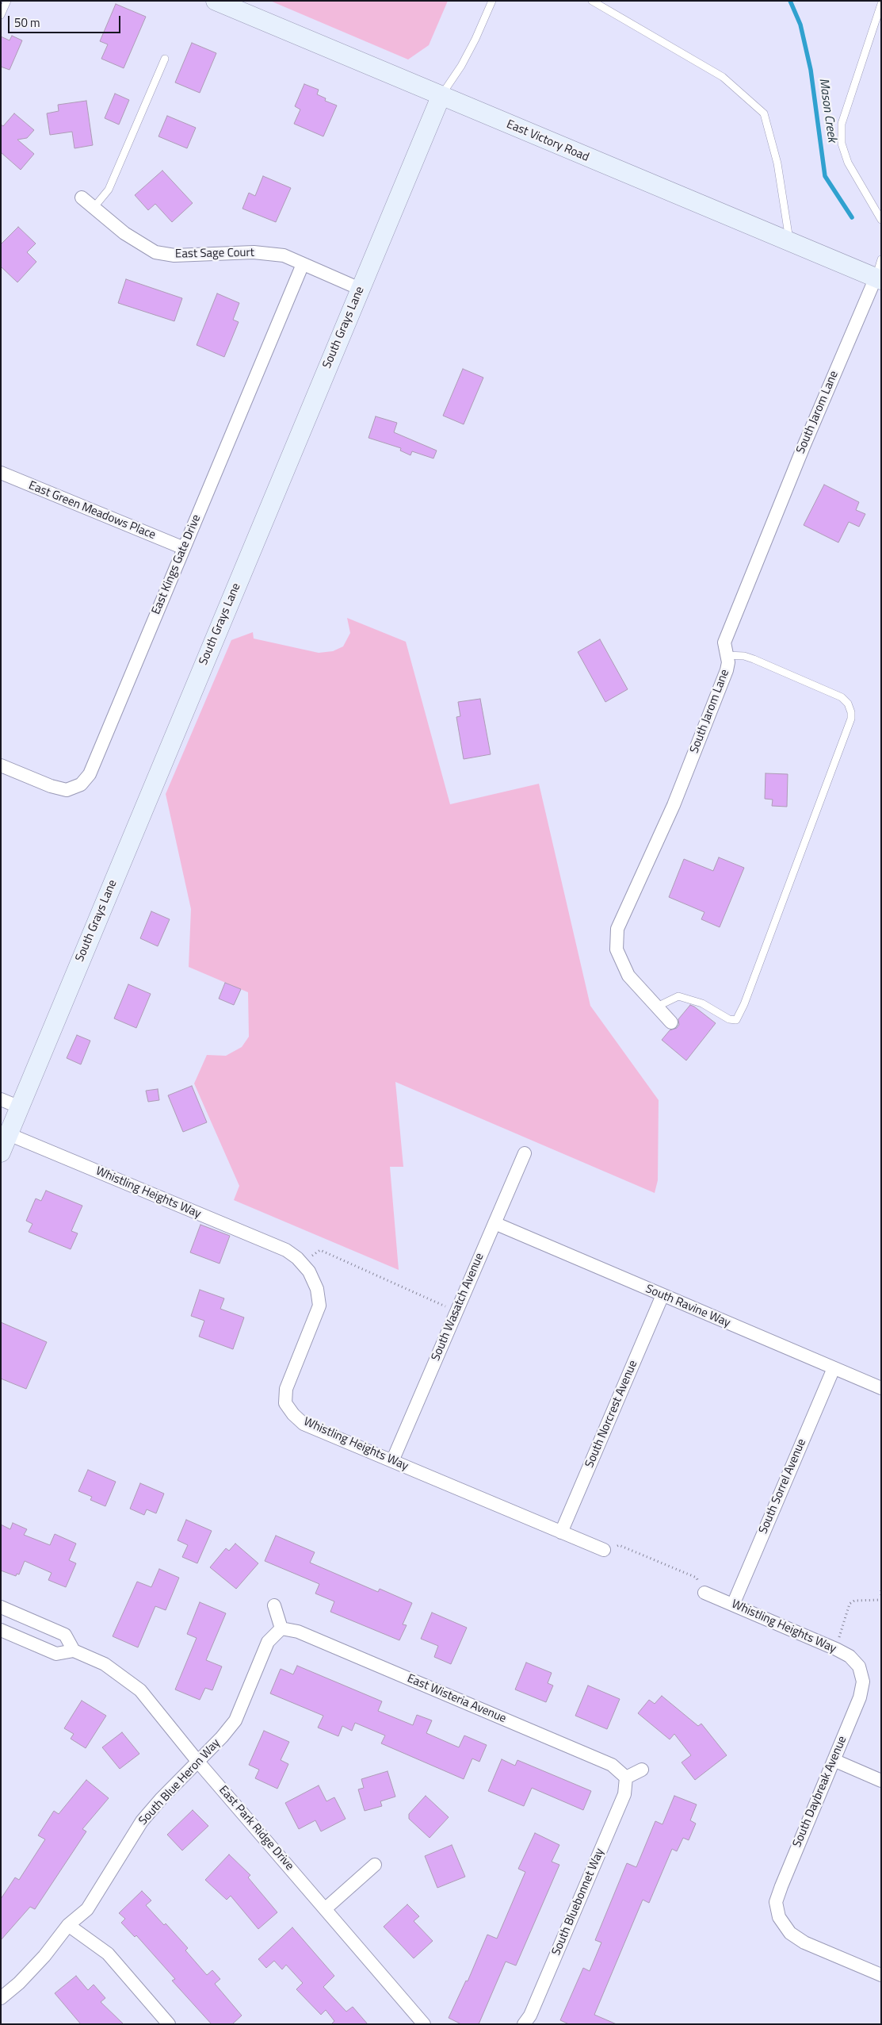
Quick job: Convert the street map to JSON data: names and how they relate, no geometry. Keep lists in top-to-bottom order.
{
  "streets": {
    "street": [
      "East Victory Road",
      "East Sage Court",
      "South Grays Lane",
      "South Jarom Lane",
      "East Green Meadows Place",
      "East Kings Gate Drive",
      "Whistling Heights Way",
      "South Ravine Way",
      "South Wasatch Avenue",
      "South Norcrest Avenue",
      "South Sorrel Avenue",
      "East Wisteria Avenue",
      "South Blue Heron Way",
      "South Daybreak Avenue",
      "East Park Ridge Drive",
      "South Bluebonnet Way"
    ]
  },
  "crossings": [
    ["East Victory Road", "South Grays Lane"],
    ["East Victory Road", "South Jarom Lane"],
    ["East Sage Court", "South Grays Lane"],
    ["East Sage Court", "East Kings Gate Drive"],
    ["South Grays Lane", "Whistling Heights Way"],
    ["East Green Meadows Place", "East Kings Gate Drive"],
    ["Whistling Heights Way", "South Wasatch Avenue"],
    ["Whistling Heights Way", "South Norcrest Avenue"],
    ["Whistling Heights Way", "South Sorrel Avenue"],
    ["Whistling Heights Way", "South Daybreak Avenue"],
    ["South Ravine Way", "South Wasatch Avenue"],
    ["South Ravine Way", "South Norcrest Avenue"],
    ["South Ravine Way", "South Sorrel Avenue"],
    ["East Wisteria Avenue", "South Blue Heron Way"],
    ["East Wisteria Avenue", "South Bluebonnet Way"],
    ["South Blue Heron Way", "East Park Ridge Drive"]
  ],
  "water": ["Mason Creek"],
  "scale_bar": "50 m"
}
